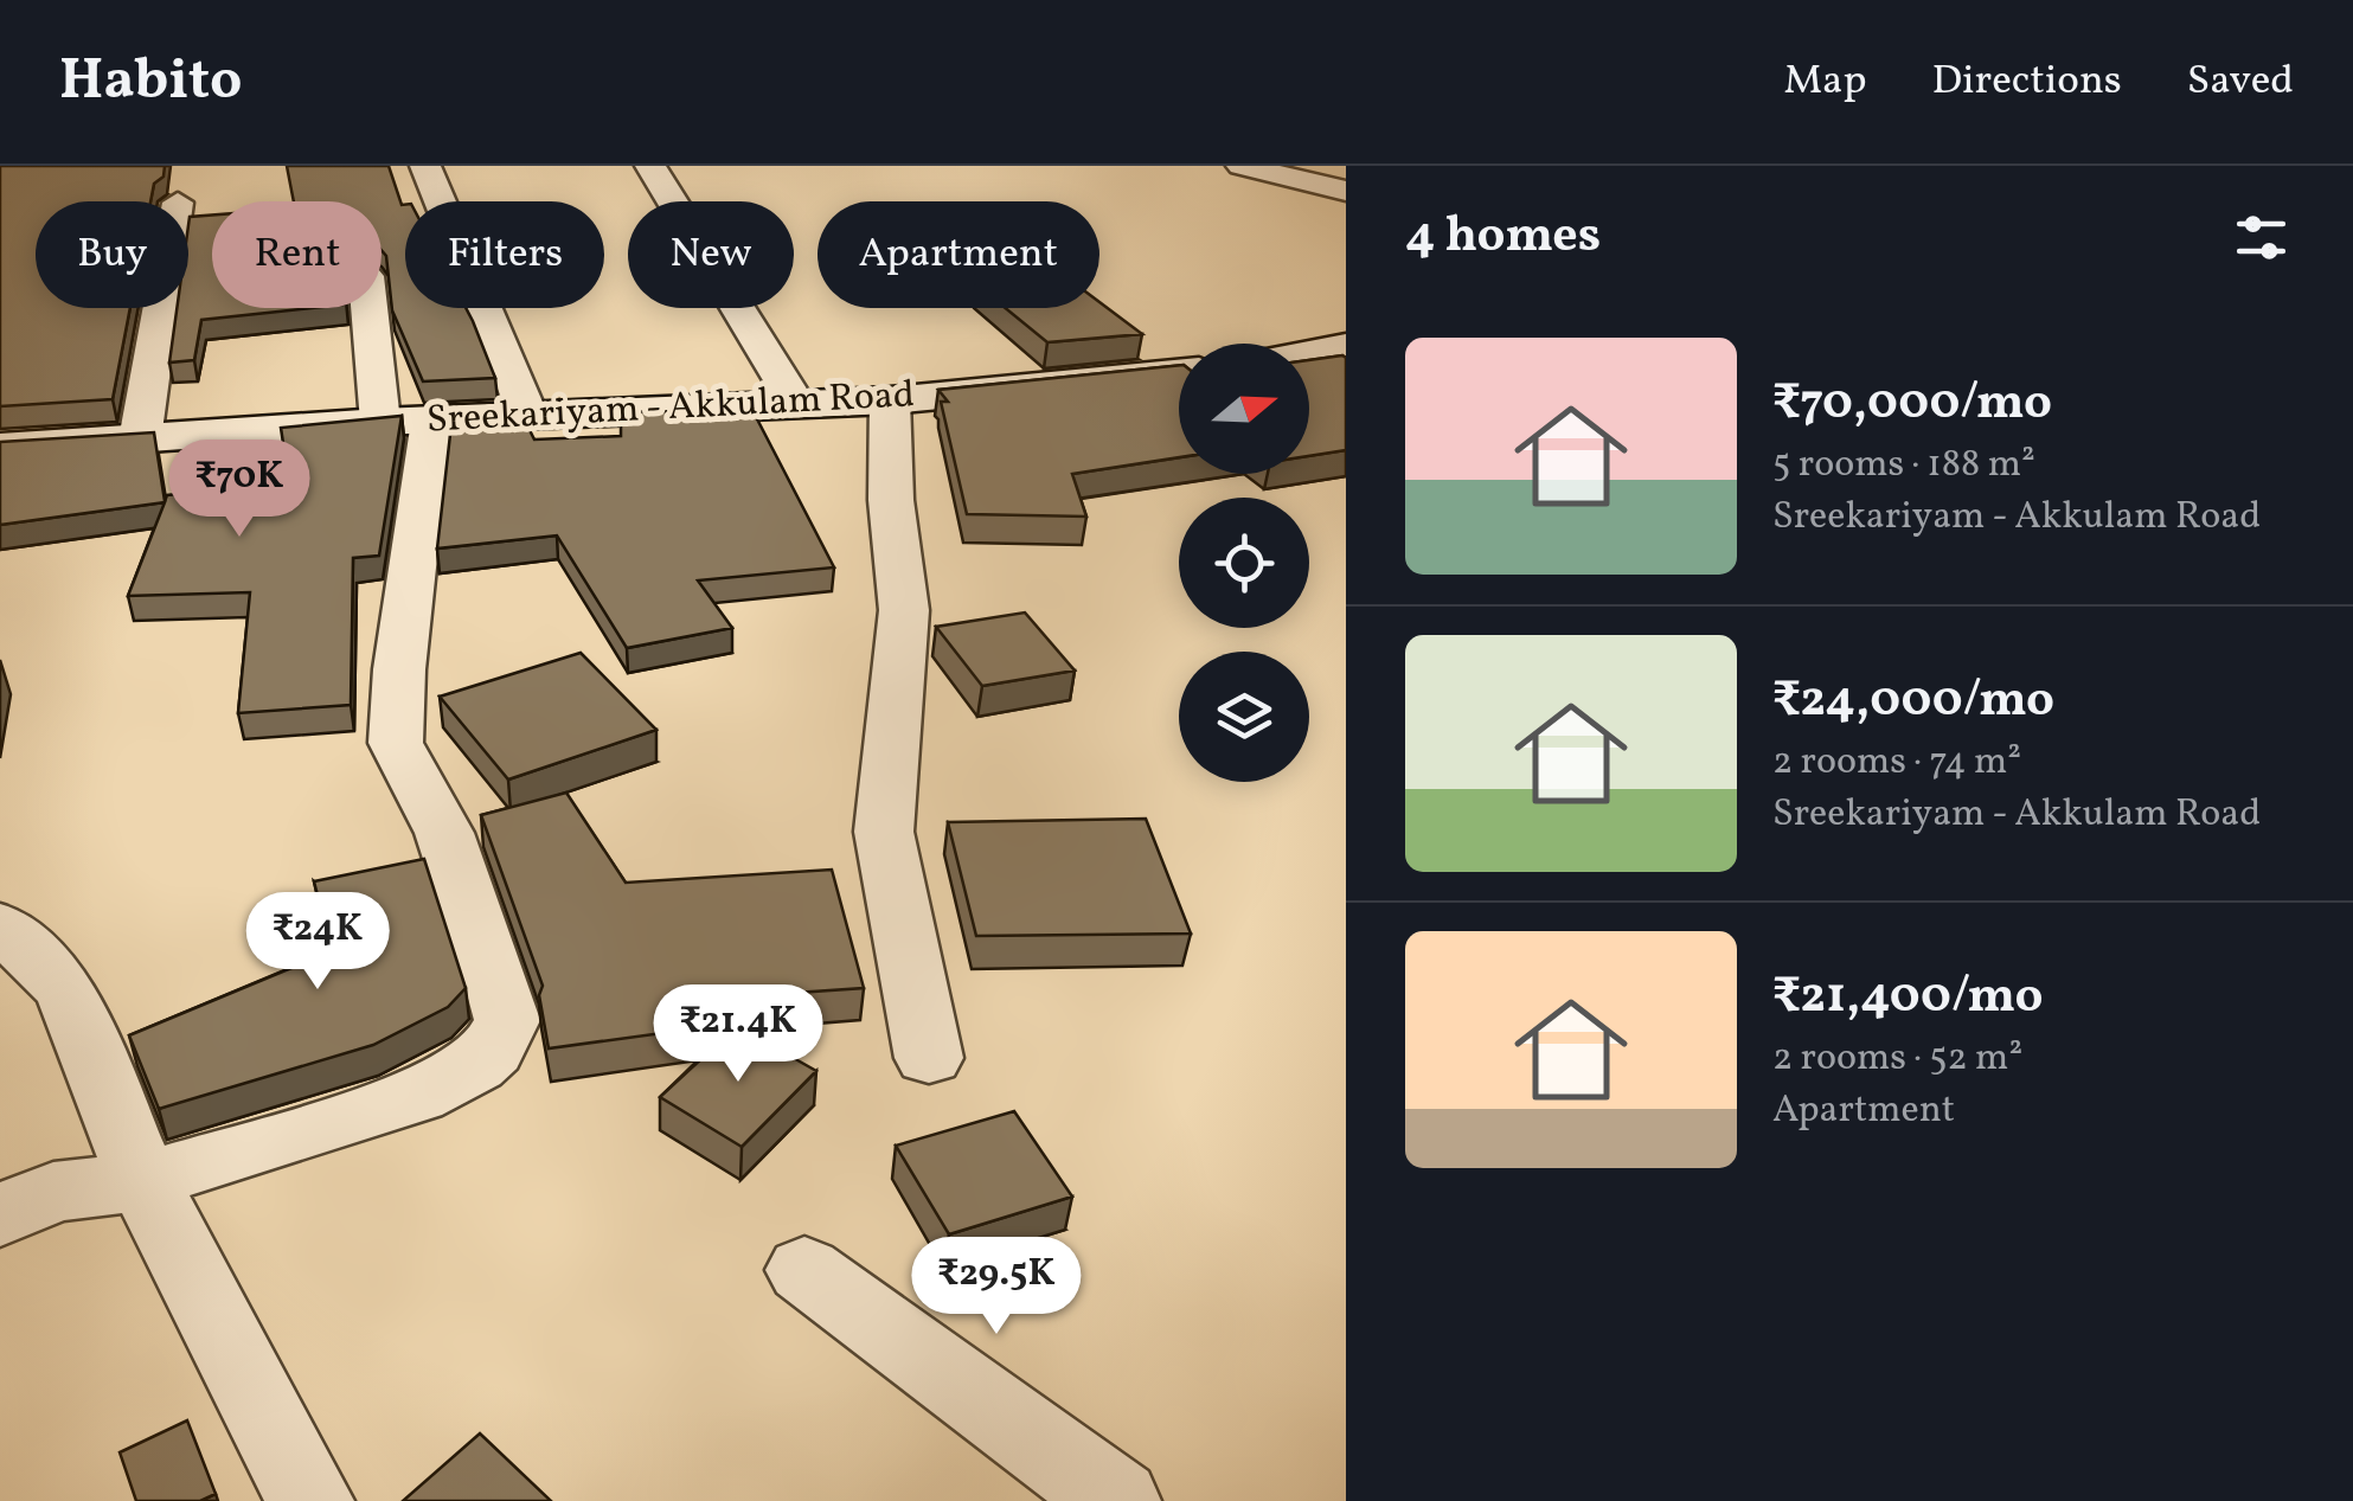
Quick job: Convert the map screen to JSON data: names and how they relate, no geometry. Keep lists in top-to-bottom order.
{
  "streets": {
    "main road": ["Sreekariyam - Akkulam Road"]
  },
  "north": "right",
  "page": {
    "header": "Habito",
    "nav": ["Map", "Directions", "Saved"],
    "heading": "4 homes",
    "chip": [
      "Buy",
      "Rent",
      "Filters",
      "New",
      "Apartment"
    ],
    "list": [
      {
        "name": "₹70,000/mo",
        "note": "5 rooms · 188 m² · Sreekariyam - Akkulam Road"
      },
      {
        "name": "₹24,000/mo",
        "note": "2 rooms · 74 m² · Sreekariyam - Akkulam Road"
      },
      {
        "name": "₹21,400/mo",
        "note": "2 rooms · 52 m² · Apartment"
      }
    ],
    "price": [
      "₹70K",
      "₹24K",
      "₹21.4K",
      "₹29.5K"
    ]
  }
}
